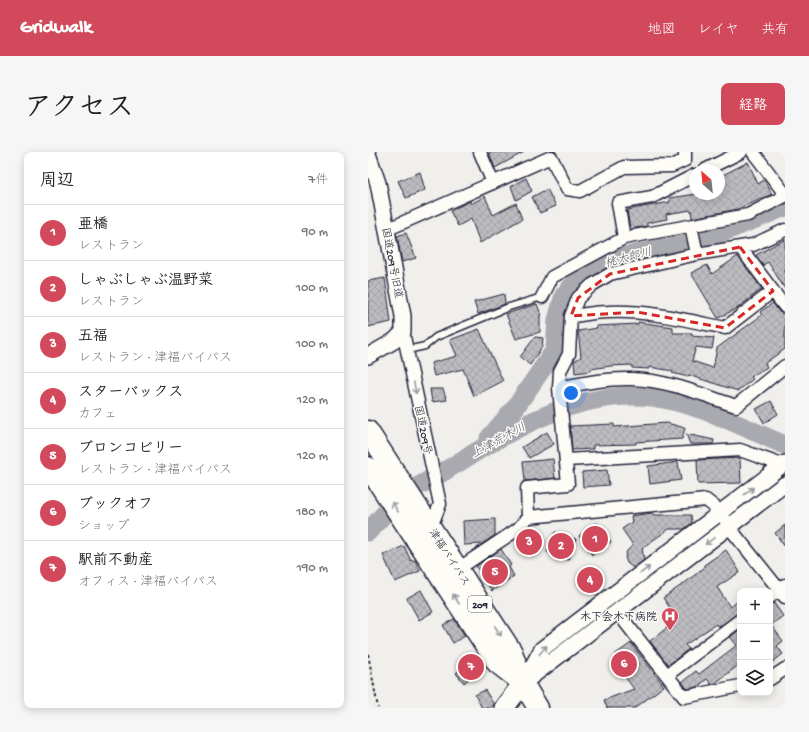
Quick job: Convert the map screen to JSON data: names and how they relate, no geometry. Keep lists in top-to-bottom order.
{
  "streets": {
    "highway": ["津福バイパス", "209"],
    "street": ["国道209号旧道", "国道209号"]
  },
  "crossings": [
    ["国道209号旧道", "国道209号"],
    ["国道209号", "津福バイパス"],
    ["津福バイパス", "209"]
  ],
  "one_way": ["国道209号"],
  "water": ["桃太郎川", "上津荒木川"],
  "places": {
    "hospital": ["木下会木下病院"]
  },
  "north": "top left",
  "page": {
    "header": "Gridwalk",
    "nav": ["地図", "レイヤ", "共有"],
    "title": "アクセス",
    "buttons": "経路",
    "heading": ["周辺", "7件"],
    "list": [
      {
        "mark": "1",
        "name": "亜橋",
        "note": "レストラン",
        "value": "90 m"
      },
      {
        "mark": "2",
        "name": "しゃぶしゃぶ温野菜",
        "note": "レストラン",
        "value": "100 m"
      },
      {
        "mark": "3",
        "name": "五福",
        "note": "レストラン · 津福バイパス",
        "value": "100 m"
      },
      {
        "mark": "4",
        "name": "スターバックス",
        "note": "カフェ",
        "value": "120 m"
      },
      {
        "mark": "5",
        "name": "ブロンコビリー",
        "note": "レストラン · 津福バイパス",
        "value": "120 m"
      },
      {
        "mark": "6",
        "name": "ブックオフ",
        "note": "ショップ",
        "value": "180 m"
      },
      {
        "mark": "7",
        "name": "駅前不動産",
        "note": "オフィス · 津福バイパス",
        "value": "190 m"
      }
    ],
    "pins": [
      "1",
      "3",
      "2",
      "5",
      "4",
      "6",
      "7"
    ],
    "map_buttons": ["+", "−"]
  }
}
